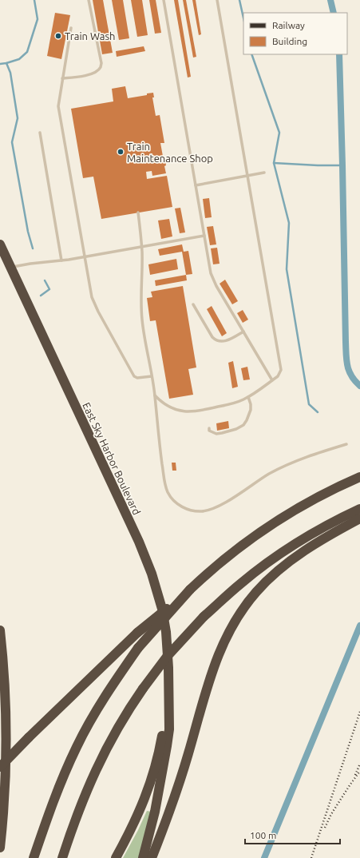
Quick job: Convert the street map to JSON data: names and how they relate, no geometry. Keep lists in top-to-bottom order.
{
  "streets": {
    "highway": ["East Sky Harbor Boulevard"]
  },
  "places": ["Train Wash", "Train Maintenance Shop"],
  "legend": ["Railway", "Building"],
  "scale_bar": "100 m"
}
